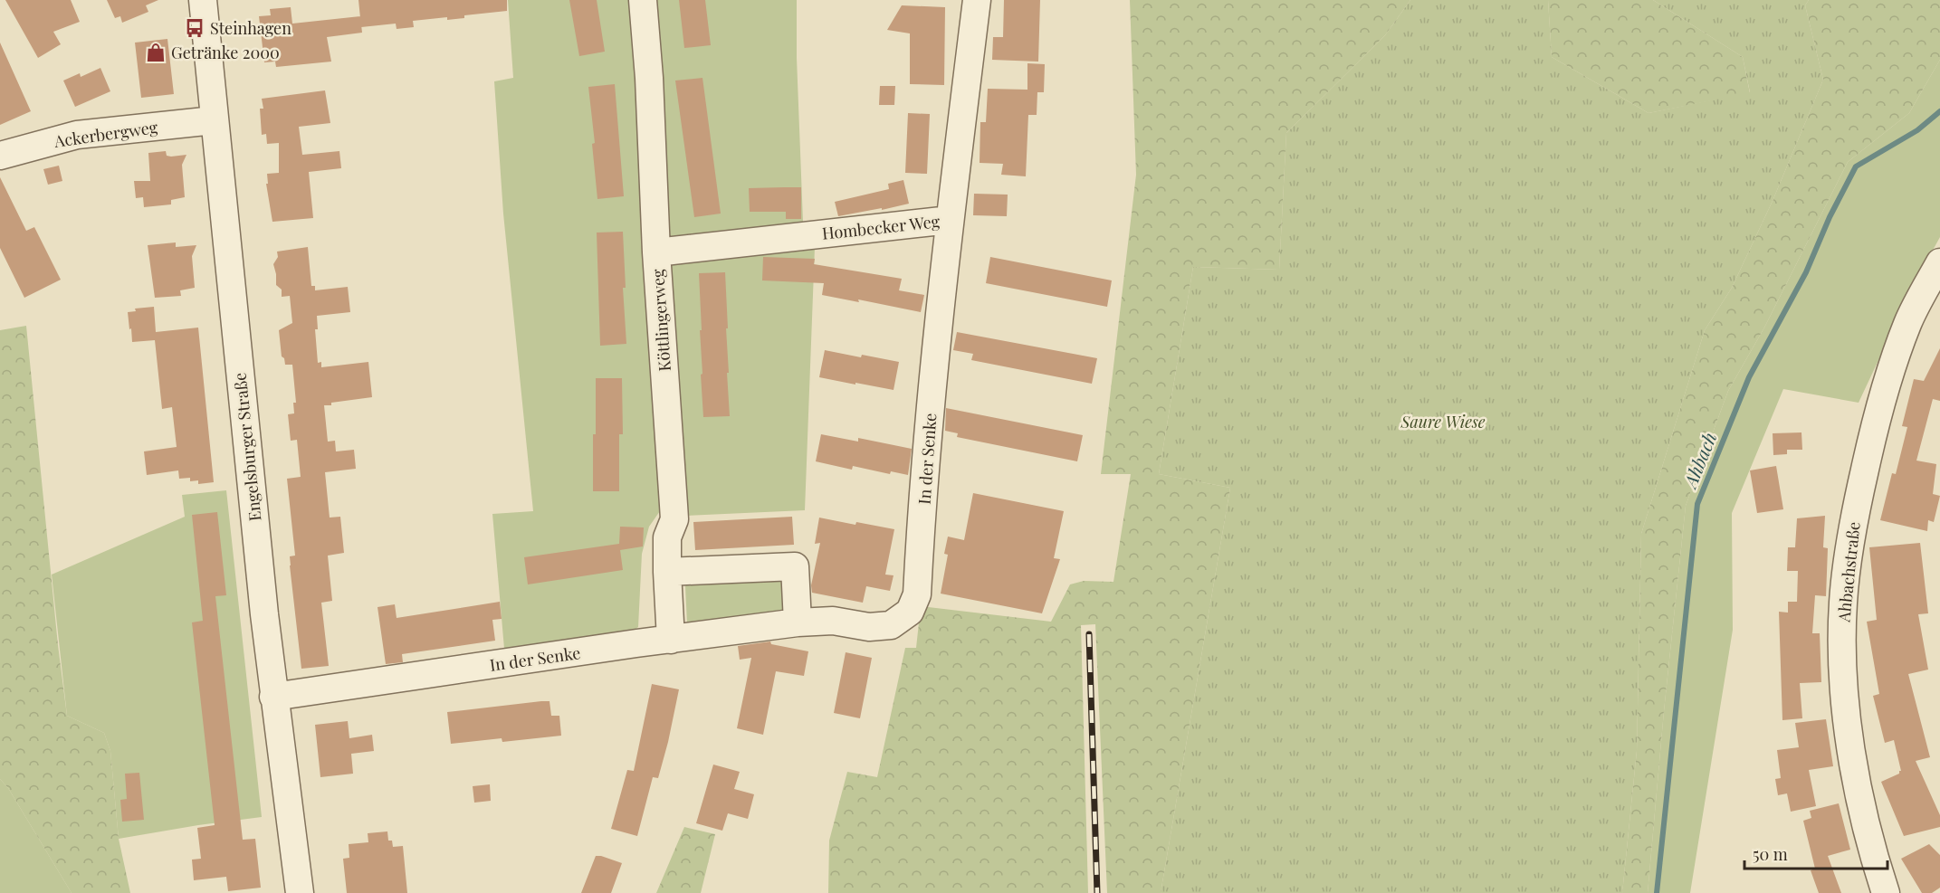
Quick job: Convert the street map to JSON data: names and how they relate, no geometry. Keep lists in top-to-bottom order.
{
  "streets": {
    "street": [
      "Ackerbergweg",
      "Hombecker Weg",
      "Köttlingerweg",
      "Engelsburger Straße",
      "In der Senke",
      "Ahbachstraße"
    ]
  },
  "crossings": [
    ["Ackerbergweg", "Engelsburger Straße"],
    ["Hombecker Weg", "Köttlingerweg"],
    ["Hombecker Weg", "In der Senke"],
    ["Köttlingerweg", "In der Senke"],
    ["Engelsburger Straße", "In der Senke"]
  ],
  "water": ["Ahbach"],
  "parks": ["Saure Wiese"],
  "places": {
    "bus stop": ["Steinhagen"],
    "shop": ["Getränke 2000"]
  },
  "scale_bar": "50 m"
}
